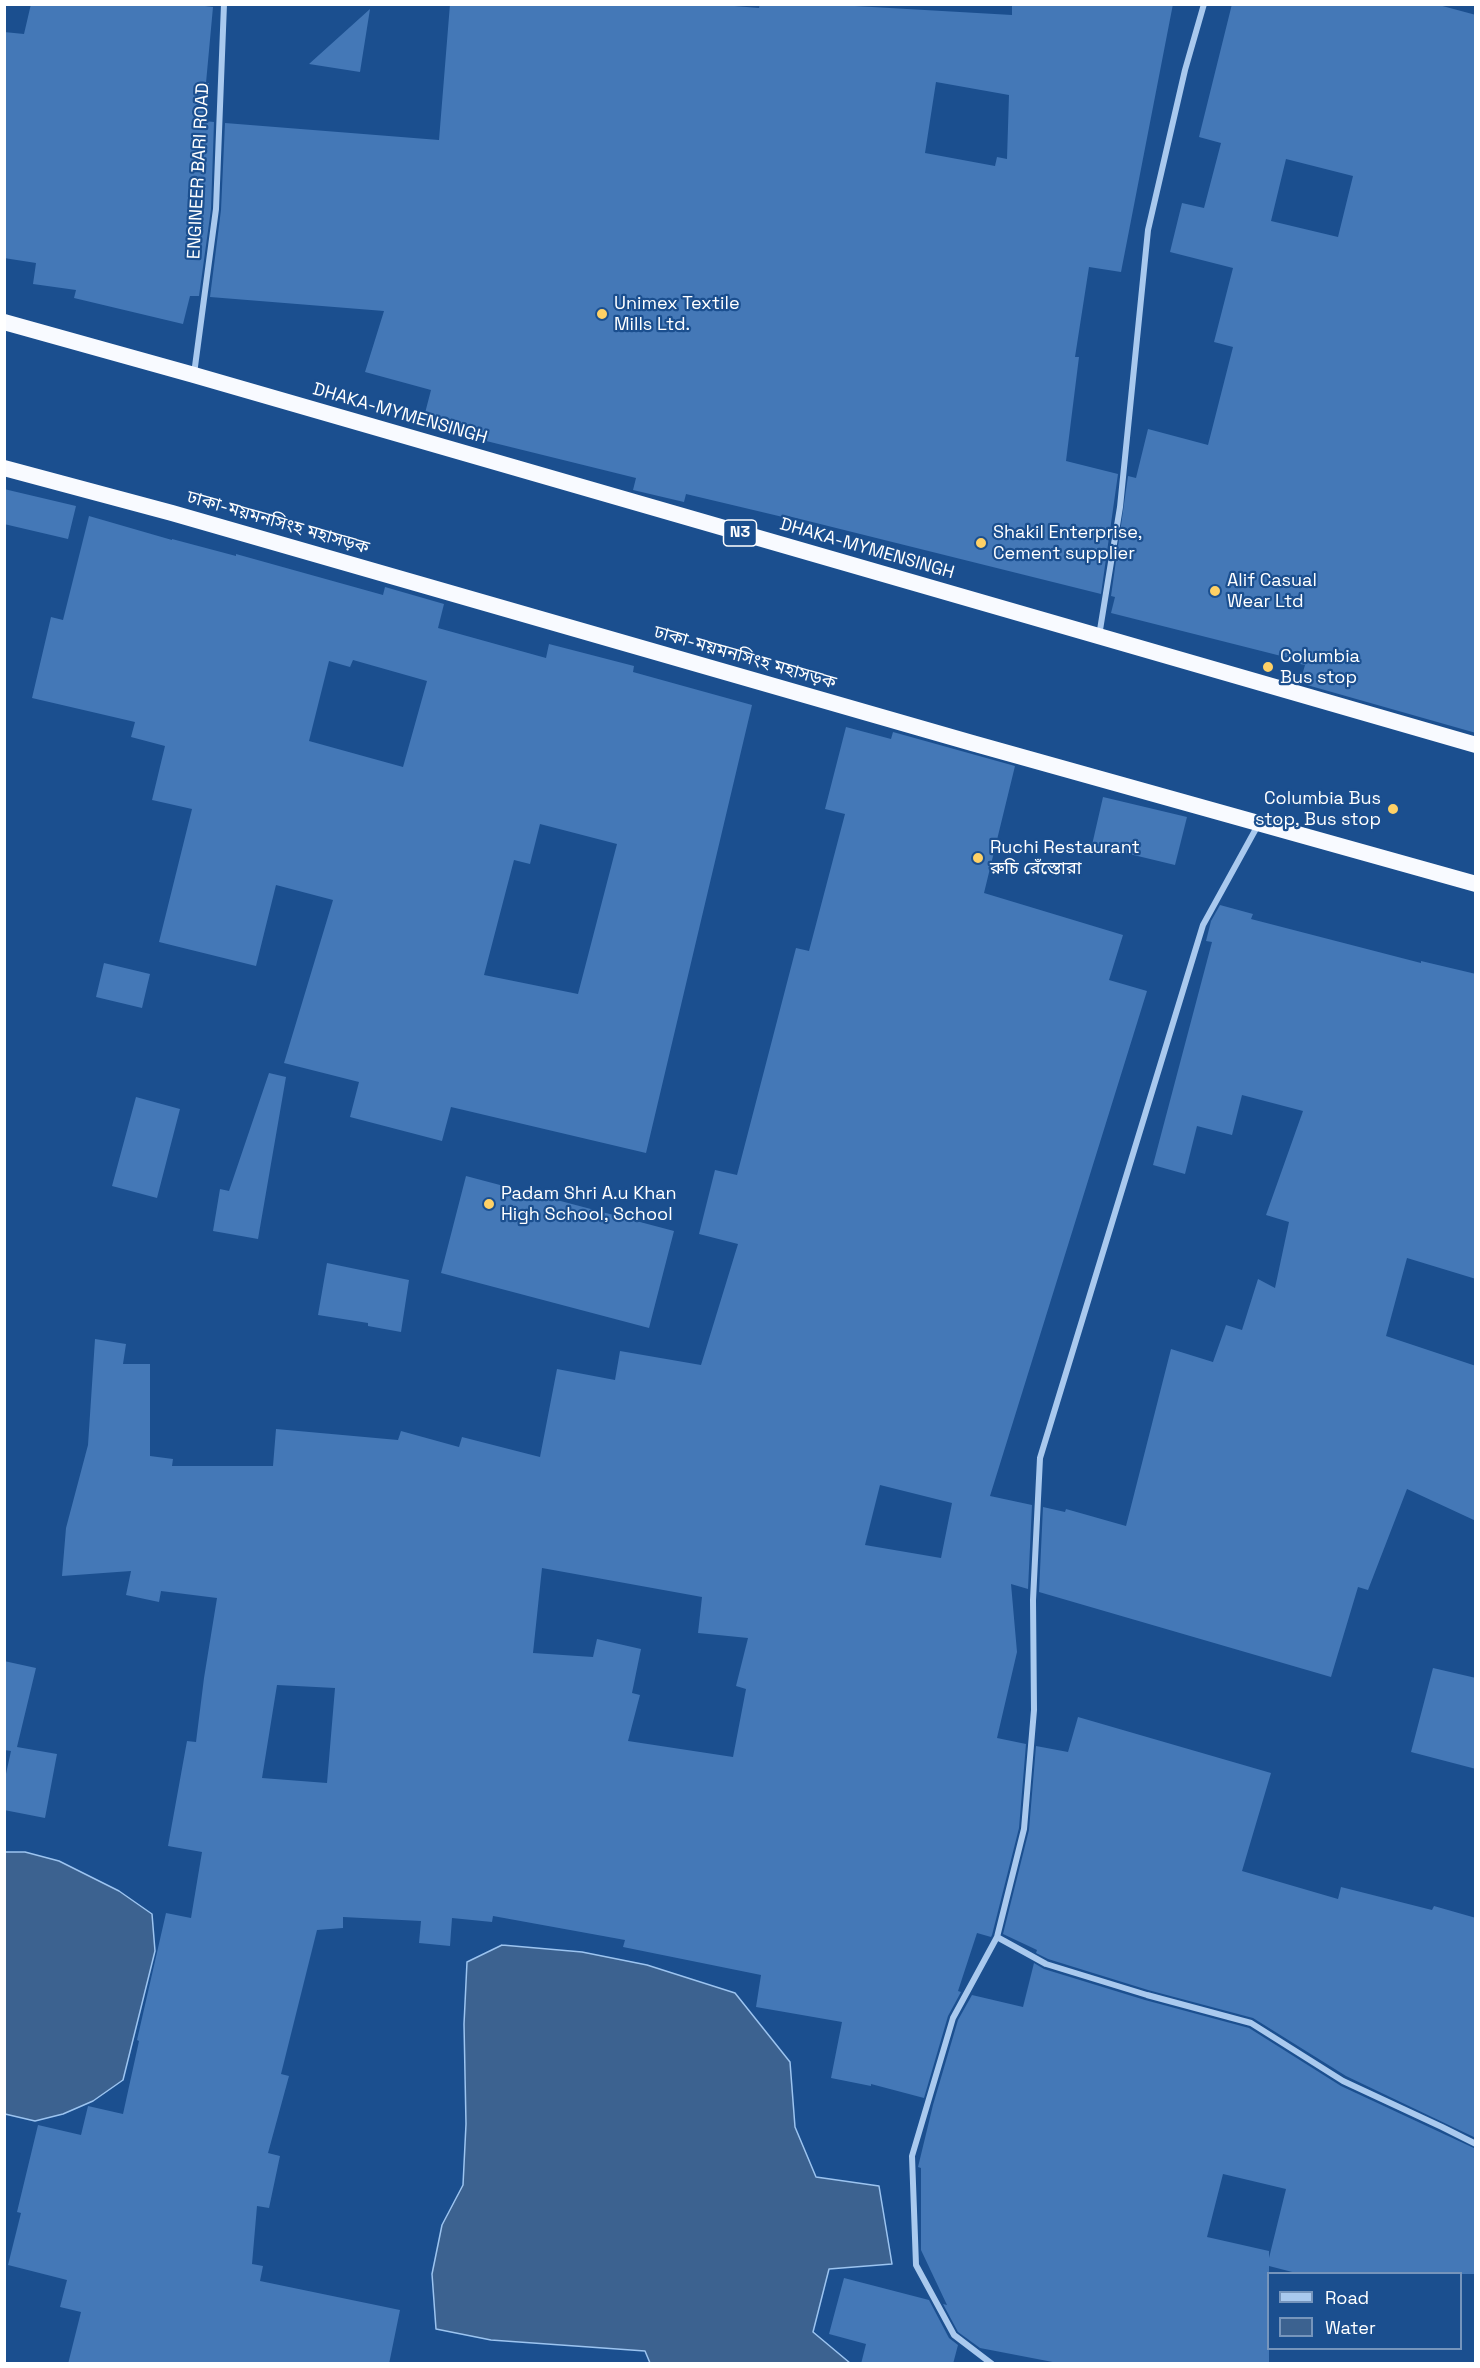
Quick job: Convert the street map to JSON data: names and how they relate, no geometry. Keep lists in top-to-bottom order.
{
  "streets": {
    "highway": ["DHAKA-MYMENSINGH", "ঢাকা-ময়মনসিংহ মহাসড়ক", "N3"],
    "street": ["ENGINEER BARI ROAD"]
  },
  "crossings": [
    ["ENGINEER BARI ROAD", "DHAKA-MYMENSINGH"]
  ],
  "places": [
    "Unimex Textile Mills Ltd.",
    "Shakil Enterprise, Cement supplier",
    "Alif Casual Wear Ltd",
    "Columbia Bus stop",
    "Columbia Bus stop, Bus stop",
    "Ruchi Restaurant রুচি রেঁস্তোরা",
    "Padam Shri A.u Khan High School, School"
  ],
  "legend": ["Road", "Water"]
}
